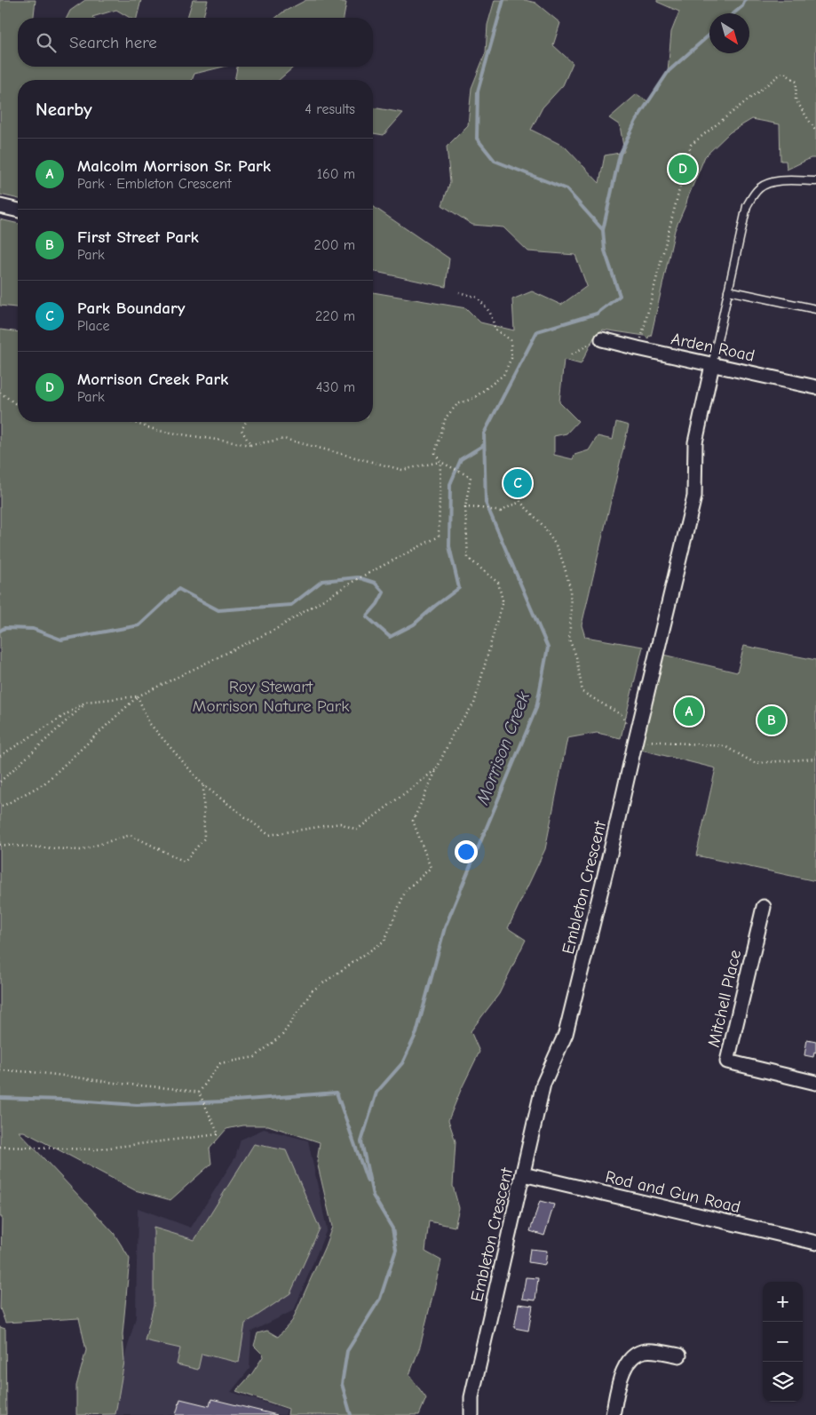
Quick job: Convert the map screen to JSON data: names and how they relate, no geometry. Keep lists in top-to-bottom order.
{
  "streets": {
    "street": [
      "Arden Road",
      "Embleton Crescent",
      "Mitchell Place",
      "Rod and Gun Road"
    ]
  },
  "crossings": [
    ["Arden Road", "Embleton Crescent"],
    ["Embleton Crescent", "Rod and Gun Road"]
  ],
  "water": ["Morrison Creek"],
  "parks": ["Roy Stewart Morrison Nature Park"],
  "north": "bottom right",
  "page": {
    "search": "Search here",
    "heading": ["Nearby", "4 results"],
    "list": [
      {
        "mark": "A",
        "name": "Malcolm Morrison Sr. Park",
        "note": "Park · Embleton Crescent",
        "value": "160 m"
      },
      {
        "mark": "B",
        "name": "First Street Park",
        "note": "Park",
        "value": "200 m"
      },
      {
        "mark": "C",
        "name": "Park Boundary",
        "note": "Place",
        "value": "220 m"
      },
      {
        "mark": "D",
        "name": "Morrison Creek Park",
        "note": "Park",
        "value": "430 m"
      }
    ],
    "pins": [
      "D",
      "C",
      "A",
      "B"
    ],
    "map_buttons": ["+", "−"]
  }
}
